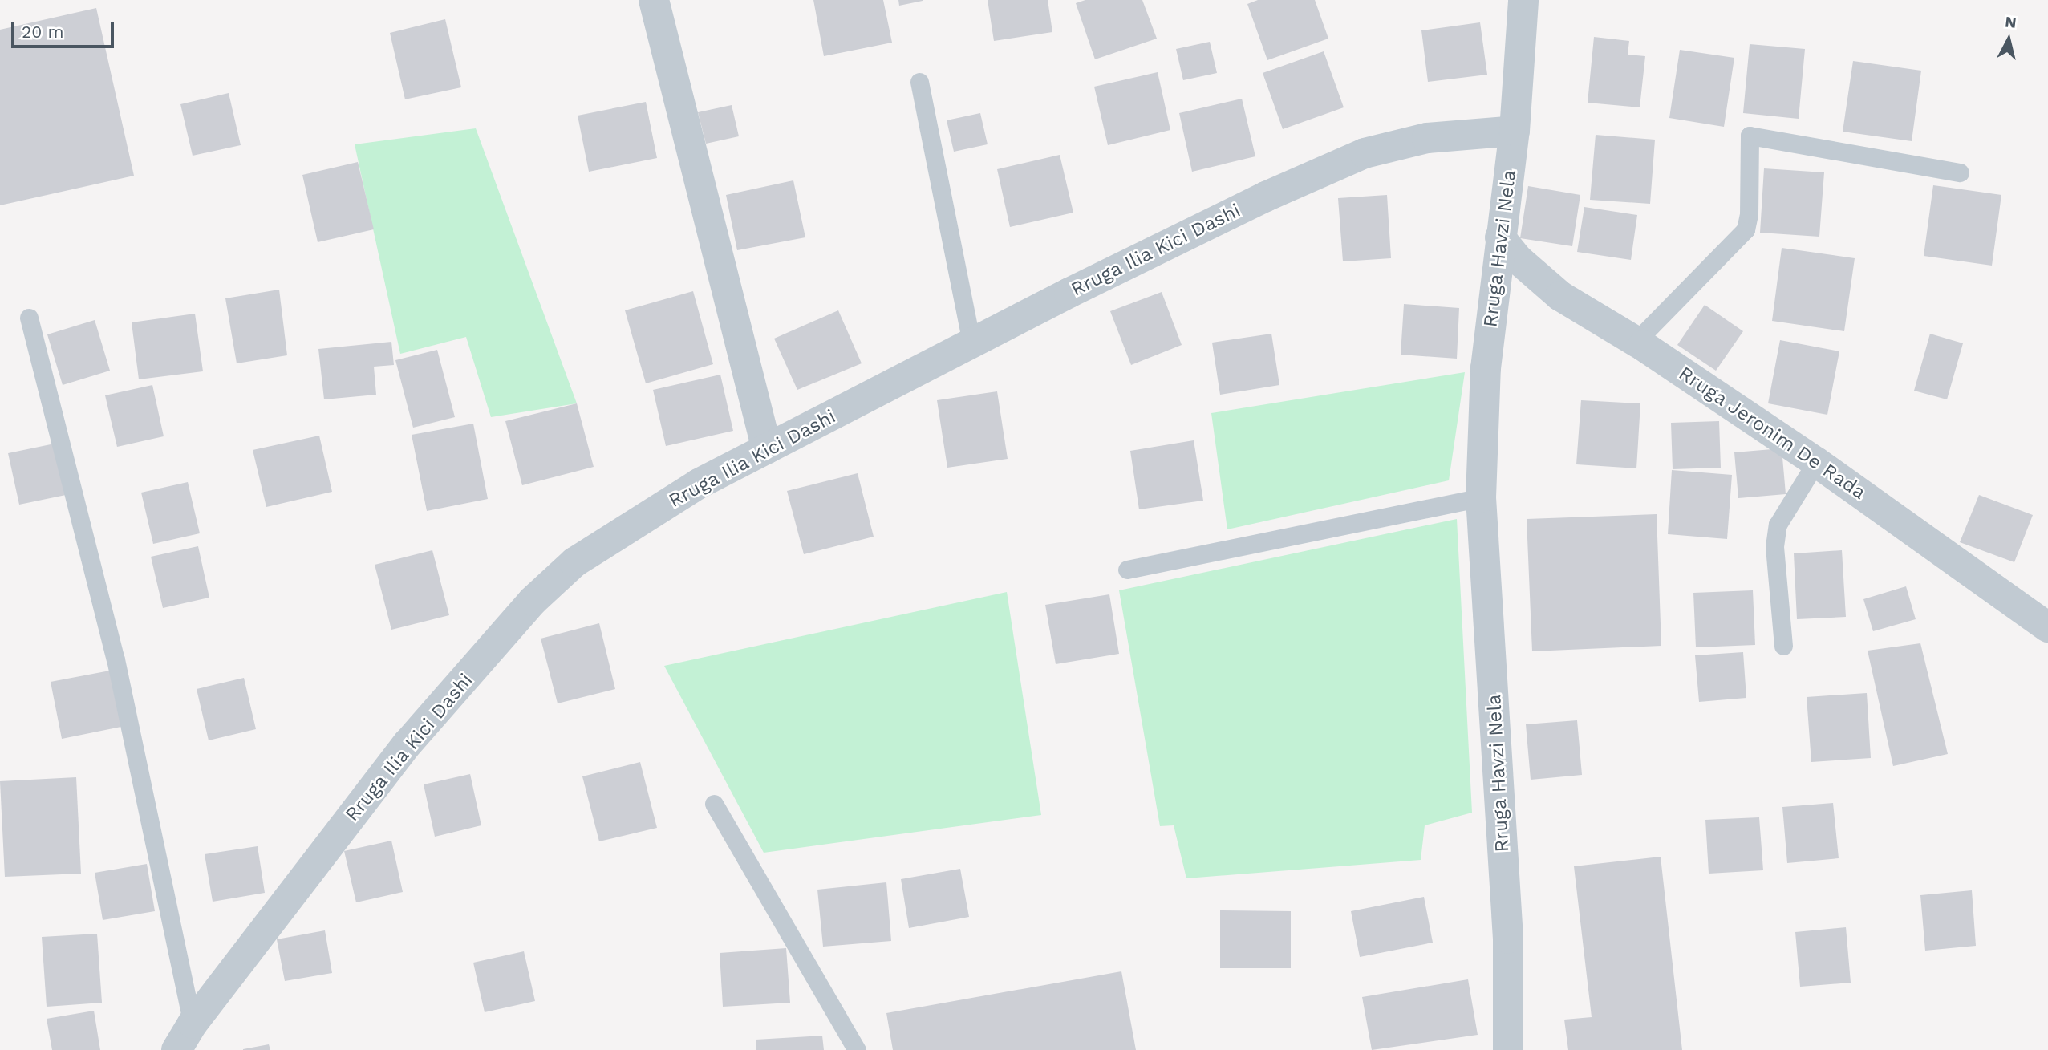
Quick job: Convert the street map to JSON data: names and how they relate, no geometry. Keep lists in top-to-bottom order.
{
  "streets": {
    "street": ["Rruga Havzi Nela", "Rruga Ilia Kici Dashi", "Rruga Jeronim De Rada"]
  },
  "crossings": [
    ["Rruga Havzi Nela", "Rruga Ilia Kici Dashi"],
    ["Rruga Havzi Nela", "Rruga Jeronim De Rada"]
  ],
  "scale_bar": "20 m",
  "north": "top"
}
